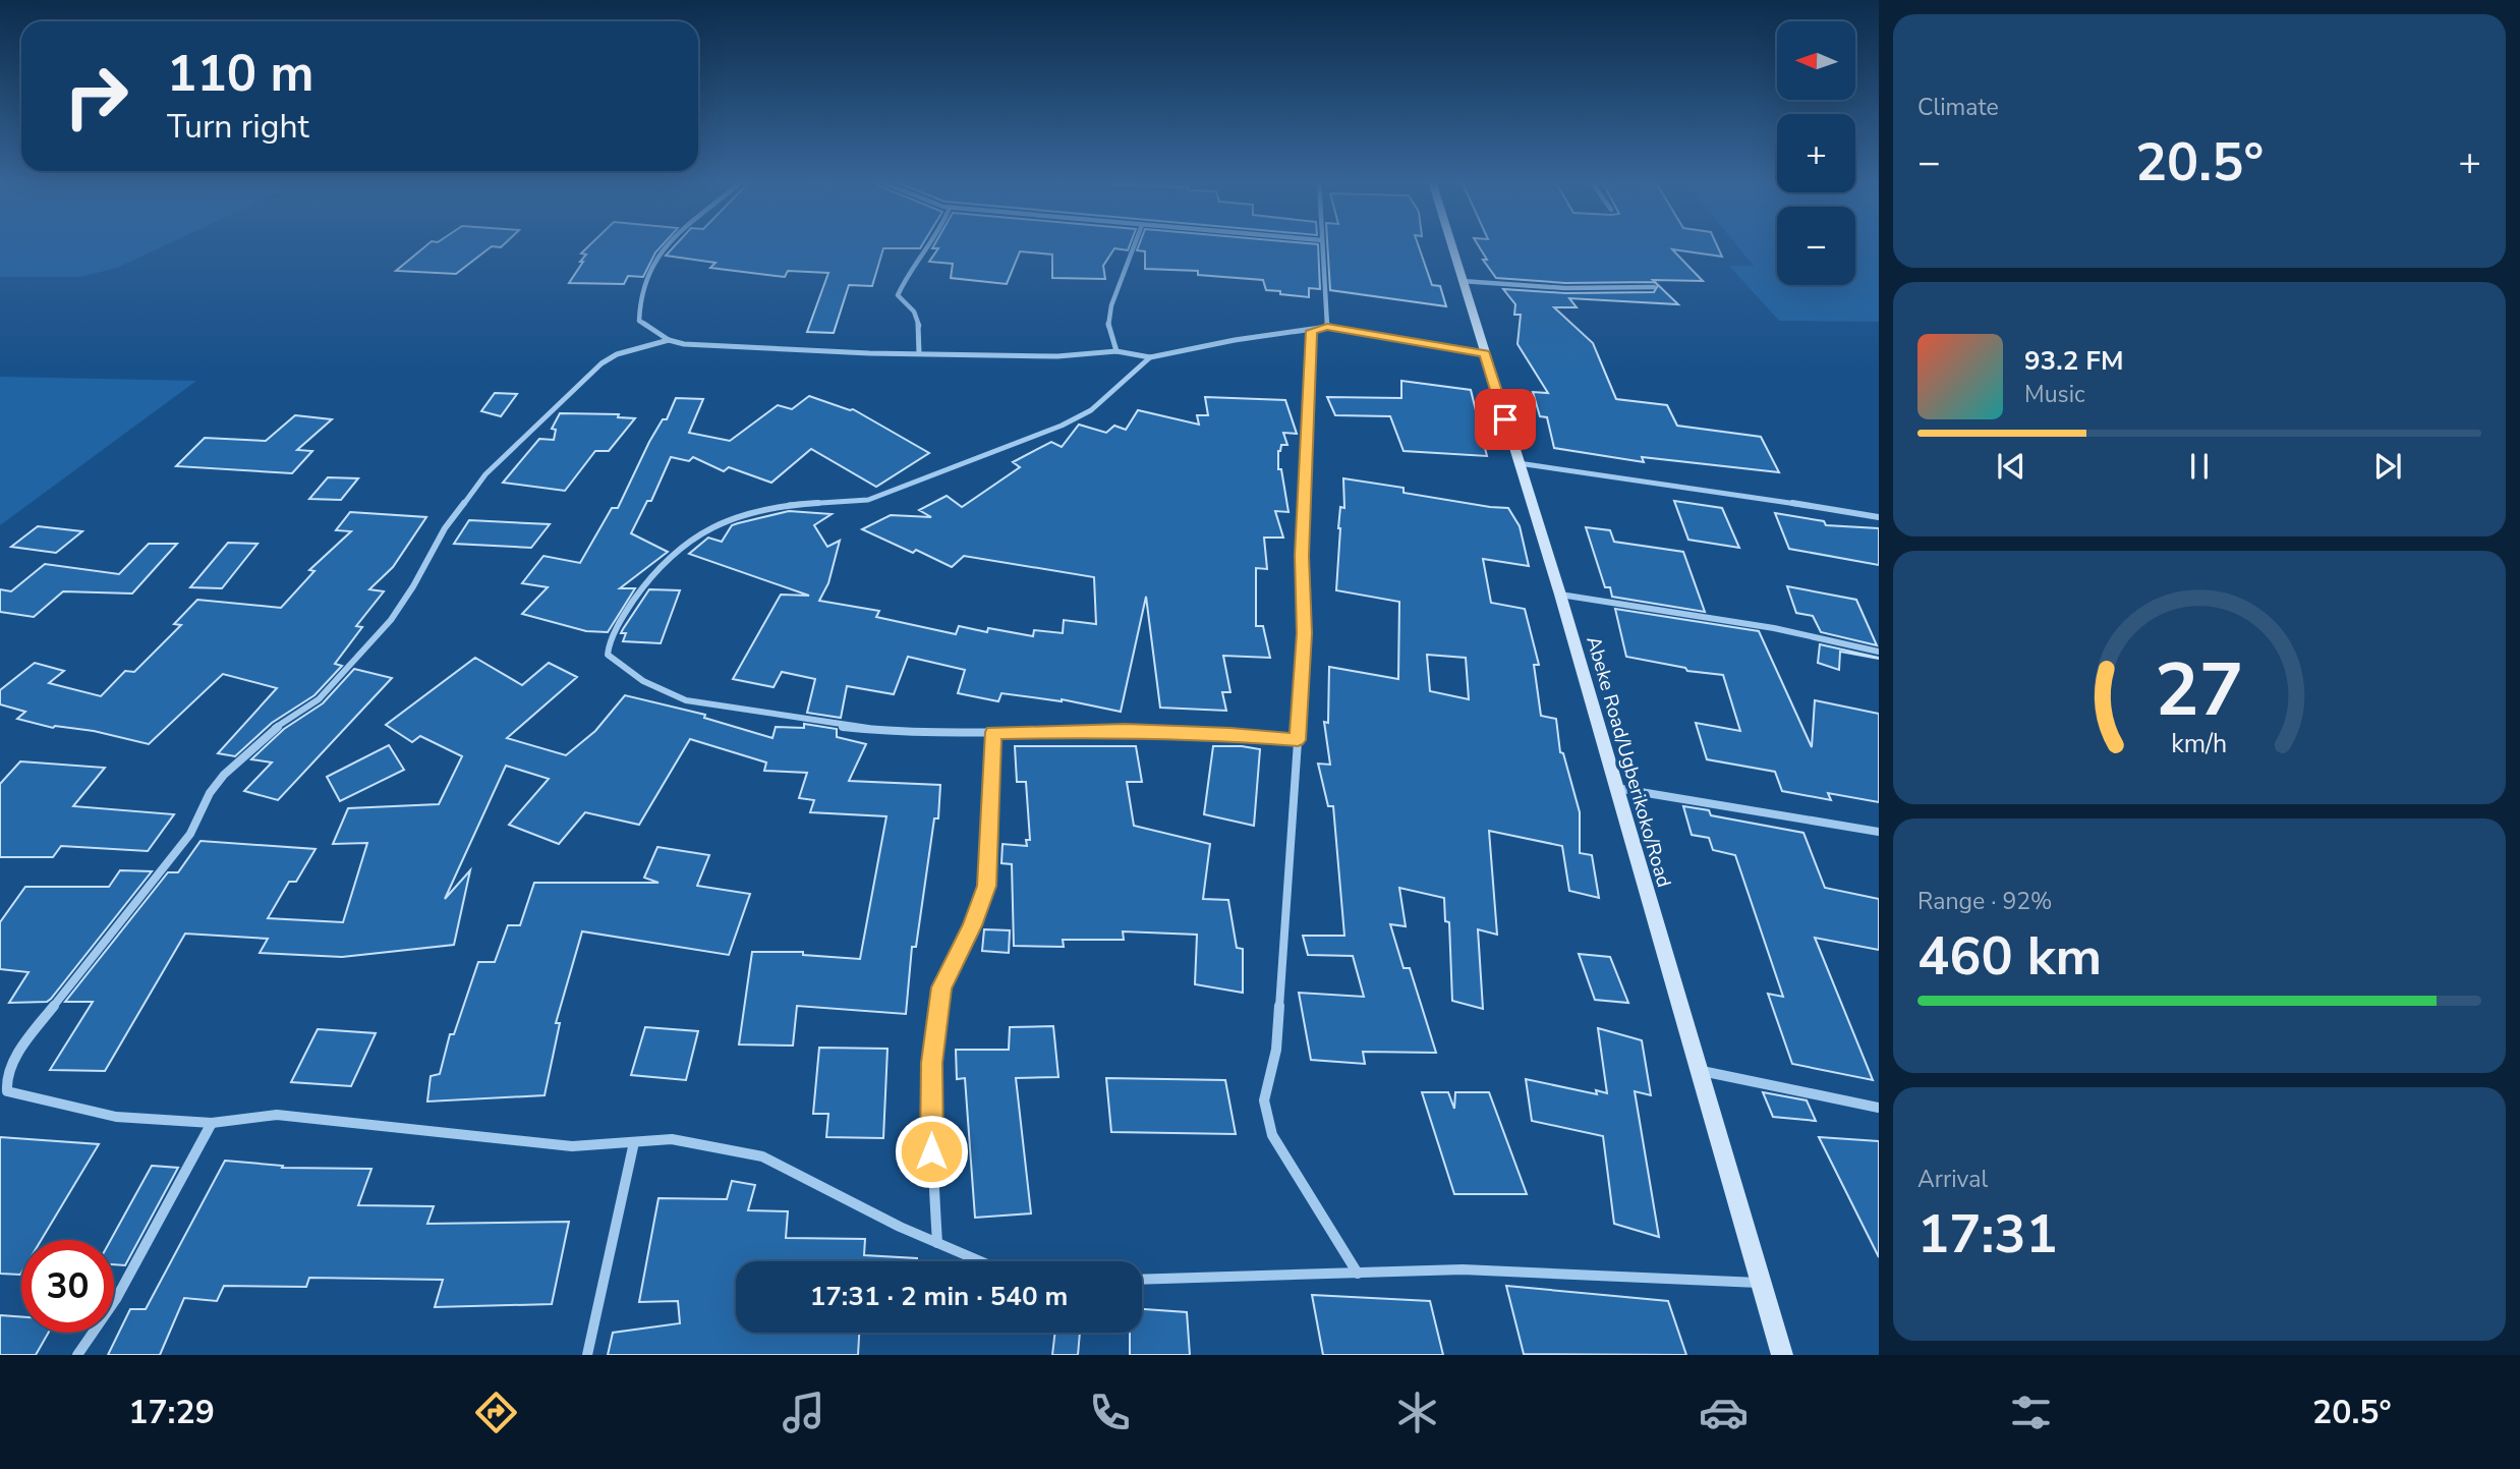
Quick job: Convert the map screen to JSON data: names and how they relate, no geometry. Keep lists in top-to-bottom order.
{
  "streets": {
    "street": ["Abeke Road/Ugberikoko/Road"]
  },
  "north": "left",
  "page": {
    "tile": [
      "Climate",
      ["Range · 92%", "460 km"],
      ["Arrival", "17:31"]
    ],
    "map_buttons": ["+", "−"],
    "turn": ["110 m", "Turn right"],
    "heat": ["−", "20.5°", "+"],
    "song": ["93.2 FM", "Music"],
    "limit": "30",
    "trip": "17:31 · 2 min · 540 m",
    "tabs": ["17:29", "20.5°"],
    "gauge": ["27", "km/h"]
  }
}
